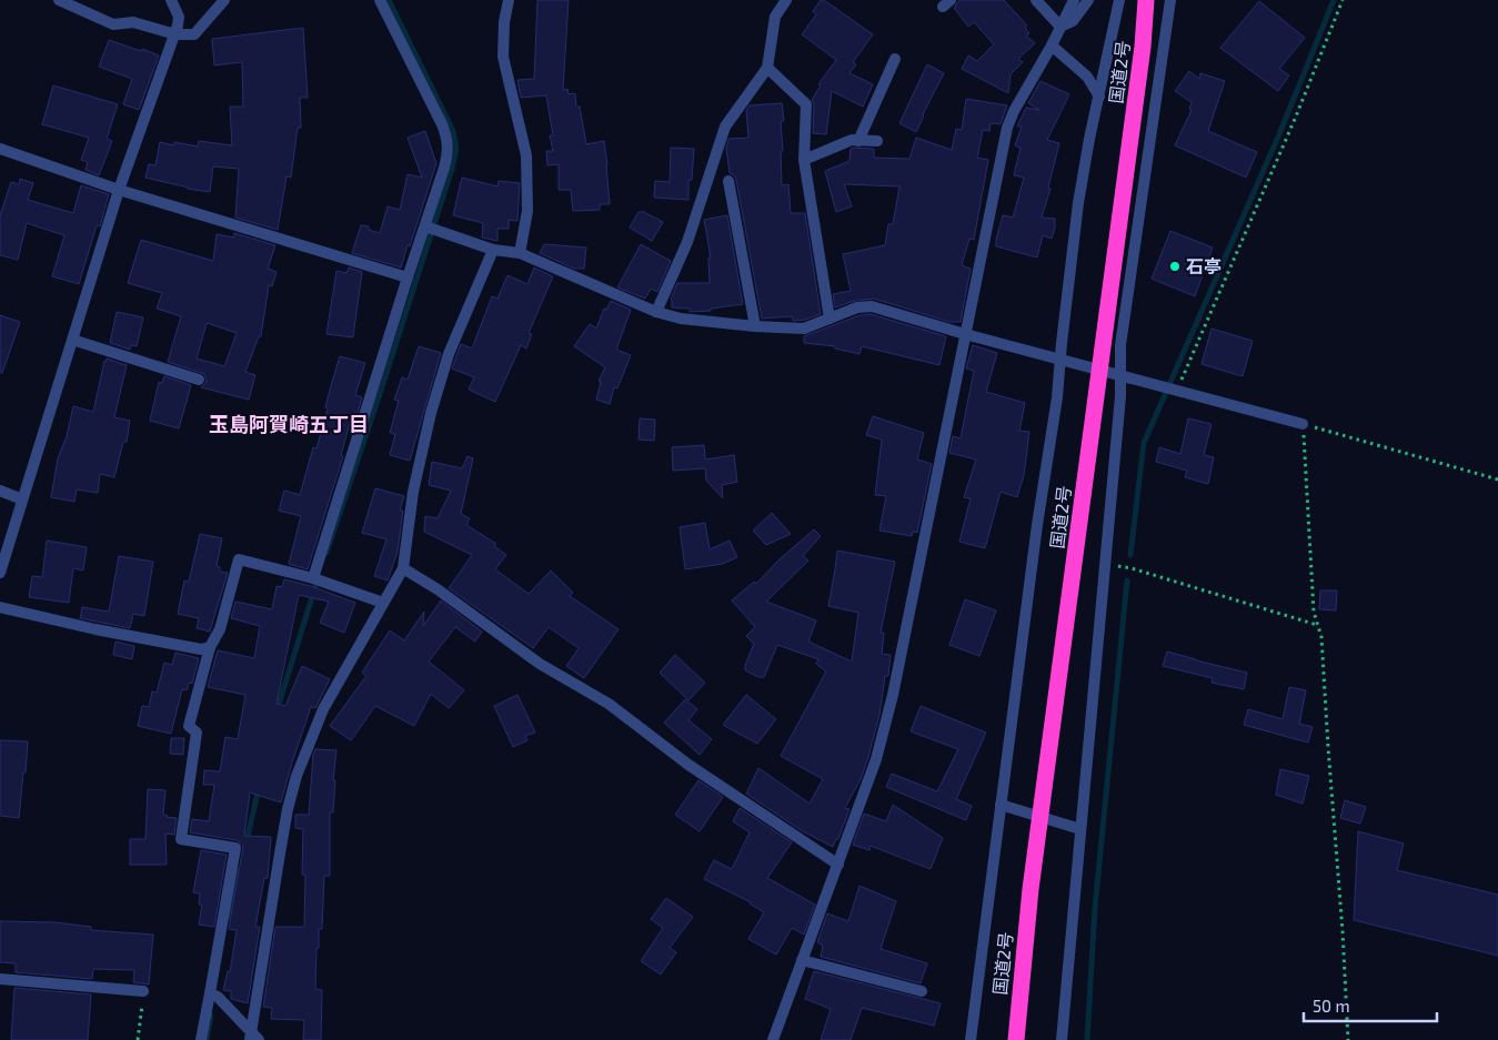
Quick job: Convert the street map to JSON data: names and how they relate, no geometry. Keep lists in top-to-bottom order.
{
  "streets": {
    "highway": ["国道2号"]
  },
  "districts": ["玉島阿賀崎五丁目"],
  "places": ["石亭"],
  "scale_bar": "50 m"
}
